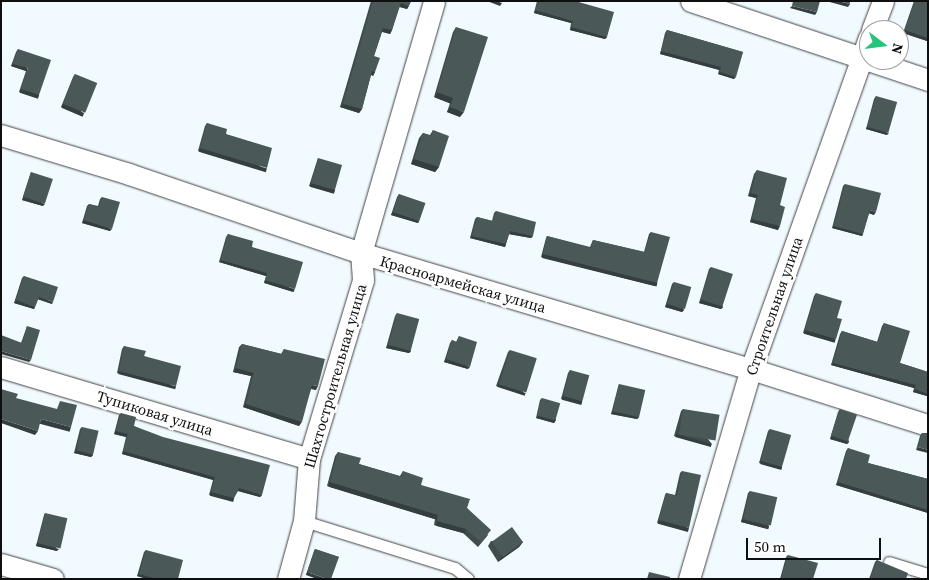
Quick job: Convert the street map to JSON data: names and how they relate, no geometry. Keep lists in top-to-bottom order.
{
  "streets": {
    "street": [
      "Красноармейская улица",
      "Строительная улица",
      "Шахтостроительная улица",
      "Тупиковая улица"
    ]
  },
  "crossings": [
    ["Красноармейская улица", "Строительная улица"],
    ["Красноармейская улица", "Шахтостроительная улица"],
    ["Шахтостроительная улица", "Тупиковая улица"]
  ],
  "scale_bar": "50 m",
  "north": "right"
}
